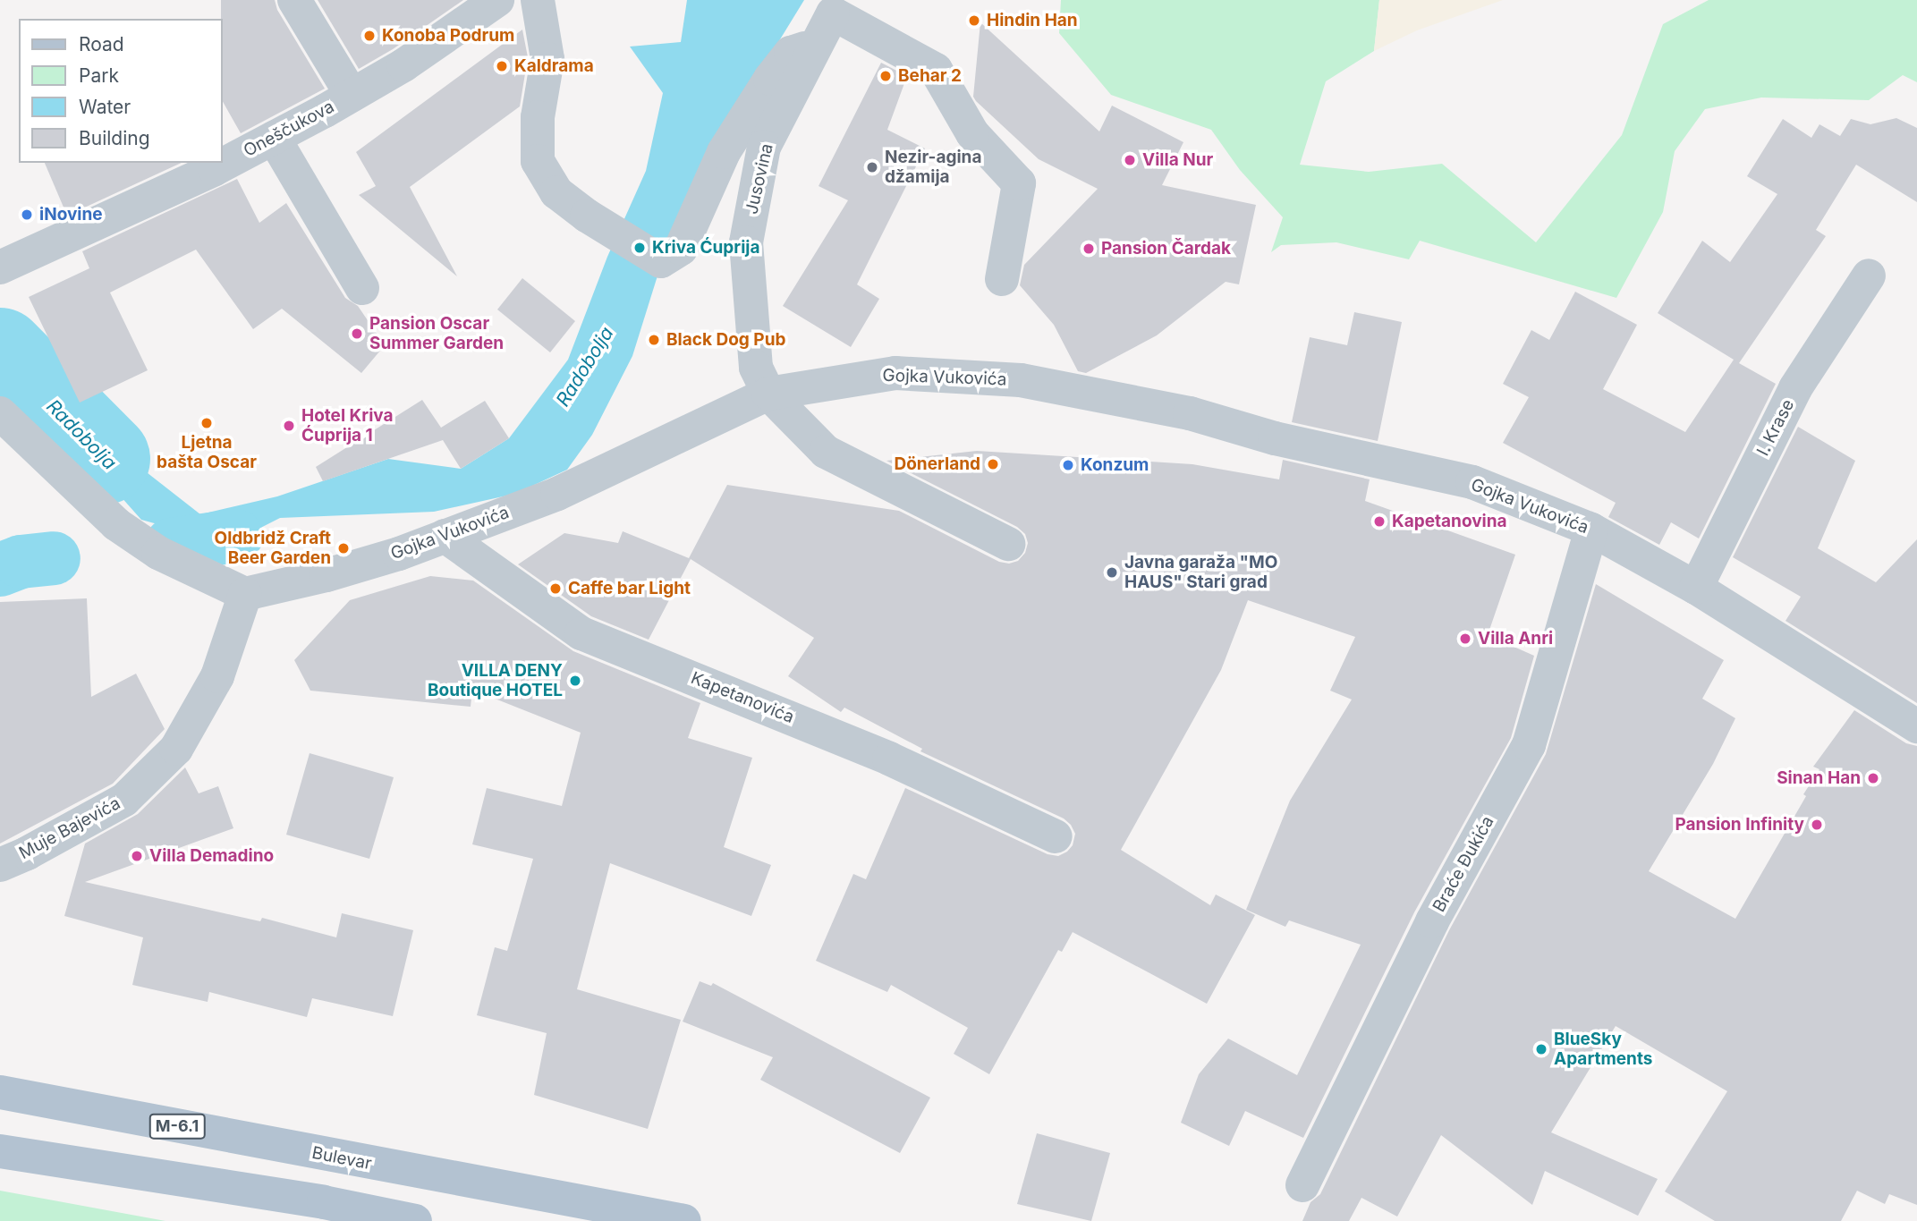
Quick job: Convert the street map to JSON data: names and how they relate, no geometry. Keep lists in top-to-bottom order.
{
  "streets": {
    "main road": ["M-6.1", "Bulevar"],
    "street": [
      "Oneščukova",
      "Jusovina",
      "Gojka Vukovića",
      "I. Krase",
      "Kapetanovića",
      "Muje Bajevića",
      "Braće Đukića"
    ]
  },
  "crossings": [
    ["Jusovina", "Gojka Vukovića"],
    ["Gojka Vukovića", "I. Krase"],
    ["Gojka Vukovića", "Kapetanovića"],
    ["Gojka Vukovića", "Muje Bajevića"],
    ["Gojka Vukovića", "Braće Đukića"]
  ],
  "water": ["Radobolja"],
  "places": [
    "Hindin Han",
    "Konoba Podrum",
    "Kaldrama",
    "Behar 2",
    "Villa Nur",
    "Nezir-agina džamija",
    "iNovine",
    "Kriva Ćuprija",
    "Pansion Čardak",
    "Pansion Oscar Summer Garden",
    "Black Dog Pub",
    "Ljetna bašta Oscar",
    "Hotel Kriva Ćuprija 1",
    "Dönerland",
    "Konzum",
    "Kapetanovina",
    "Oldbridž Craft Beer Garden",
    "Javna garaža \"MO HAUS\" Stari grad",
    "Caffe bar Light",
    "Villa Anri",
    "VILLA DENY Boutique HOTEL",
    "Sinan Han",
    "Pansion Infinity",
    "Villa Demadino",
    "BlueSky Apartments"
  ],
  "legend": [
    "Road",
    "Park",
    "Water",
    "Building"
  ]
}
